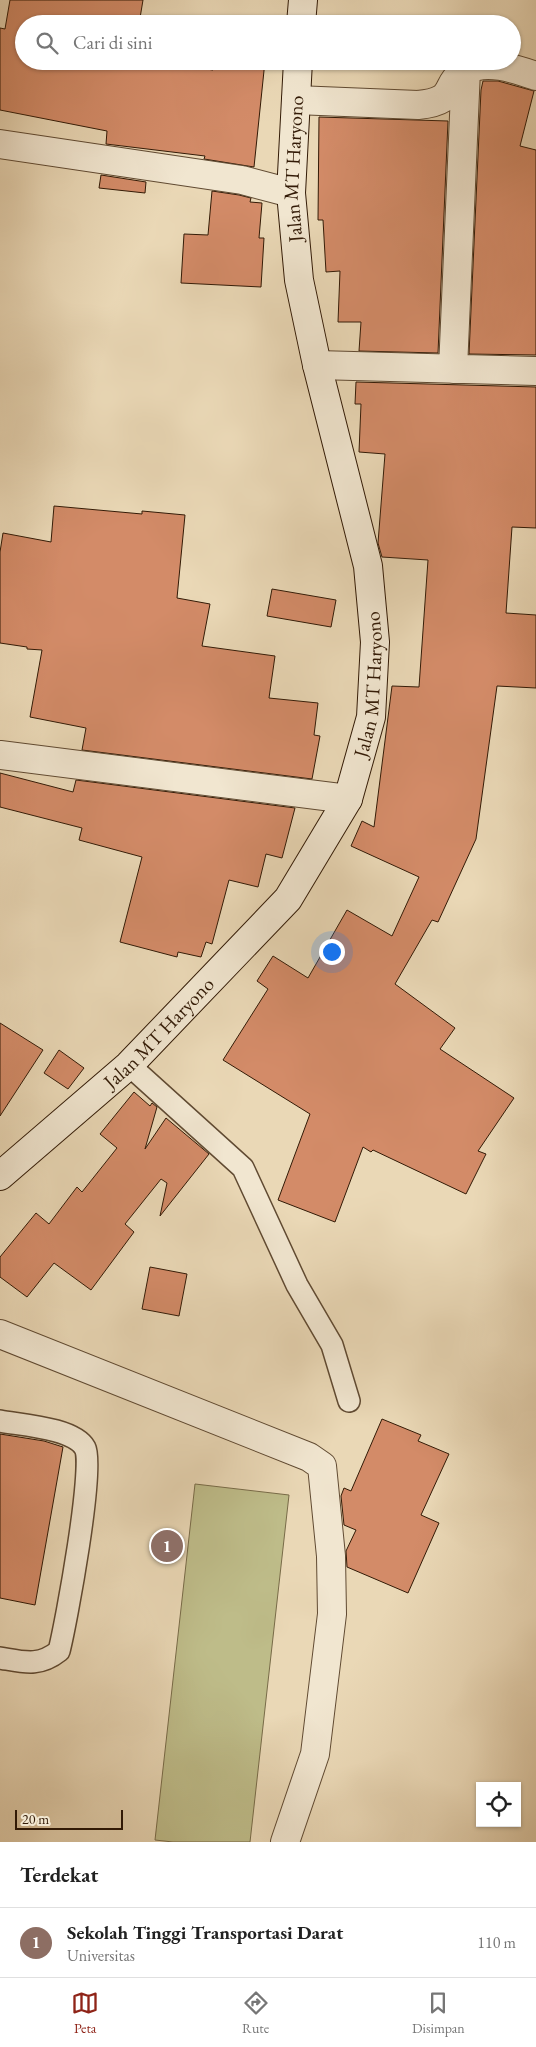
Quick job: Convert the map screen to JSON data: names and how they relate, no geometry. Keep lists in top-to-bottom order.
{
  "streets": {
    "street": ["Jalan MT Haryono"]
  },
  "scale_bar": "20 m",
  "page": {
    "search": "Cari di sini",
    "pins": "1",
    "scale": "20 m",
    "heading": "Terdekat",
    "list": [
      {
        "mark": "1",
        "name": "Sekolah Tinggi Transportasi Darat",
        "note": "Universitas",
        "value": "110 m"
      }
    ],
    "nav": ["Peta", "Rute", "Disimpan"]
  }
}
